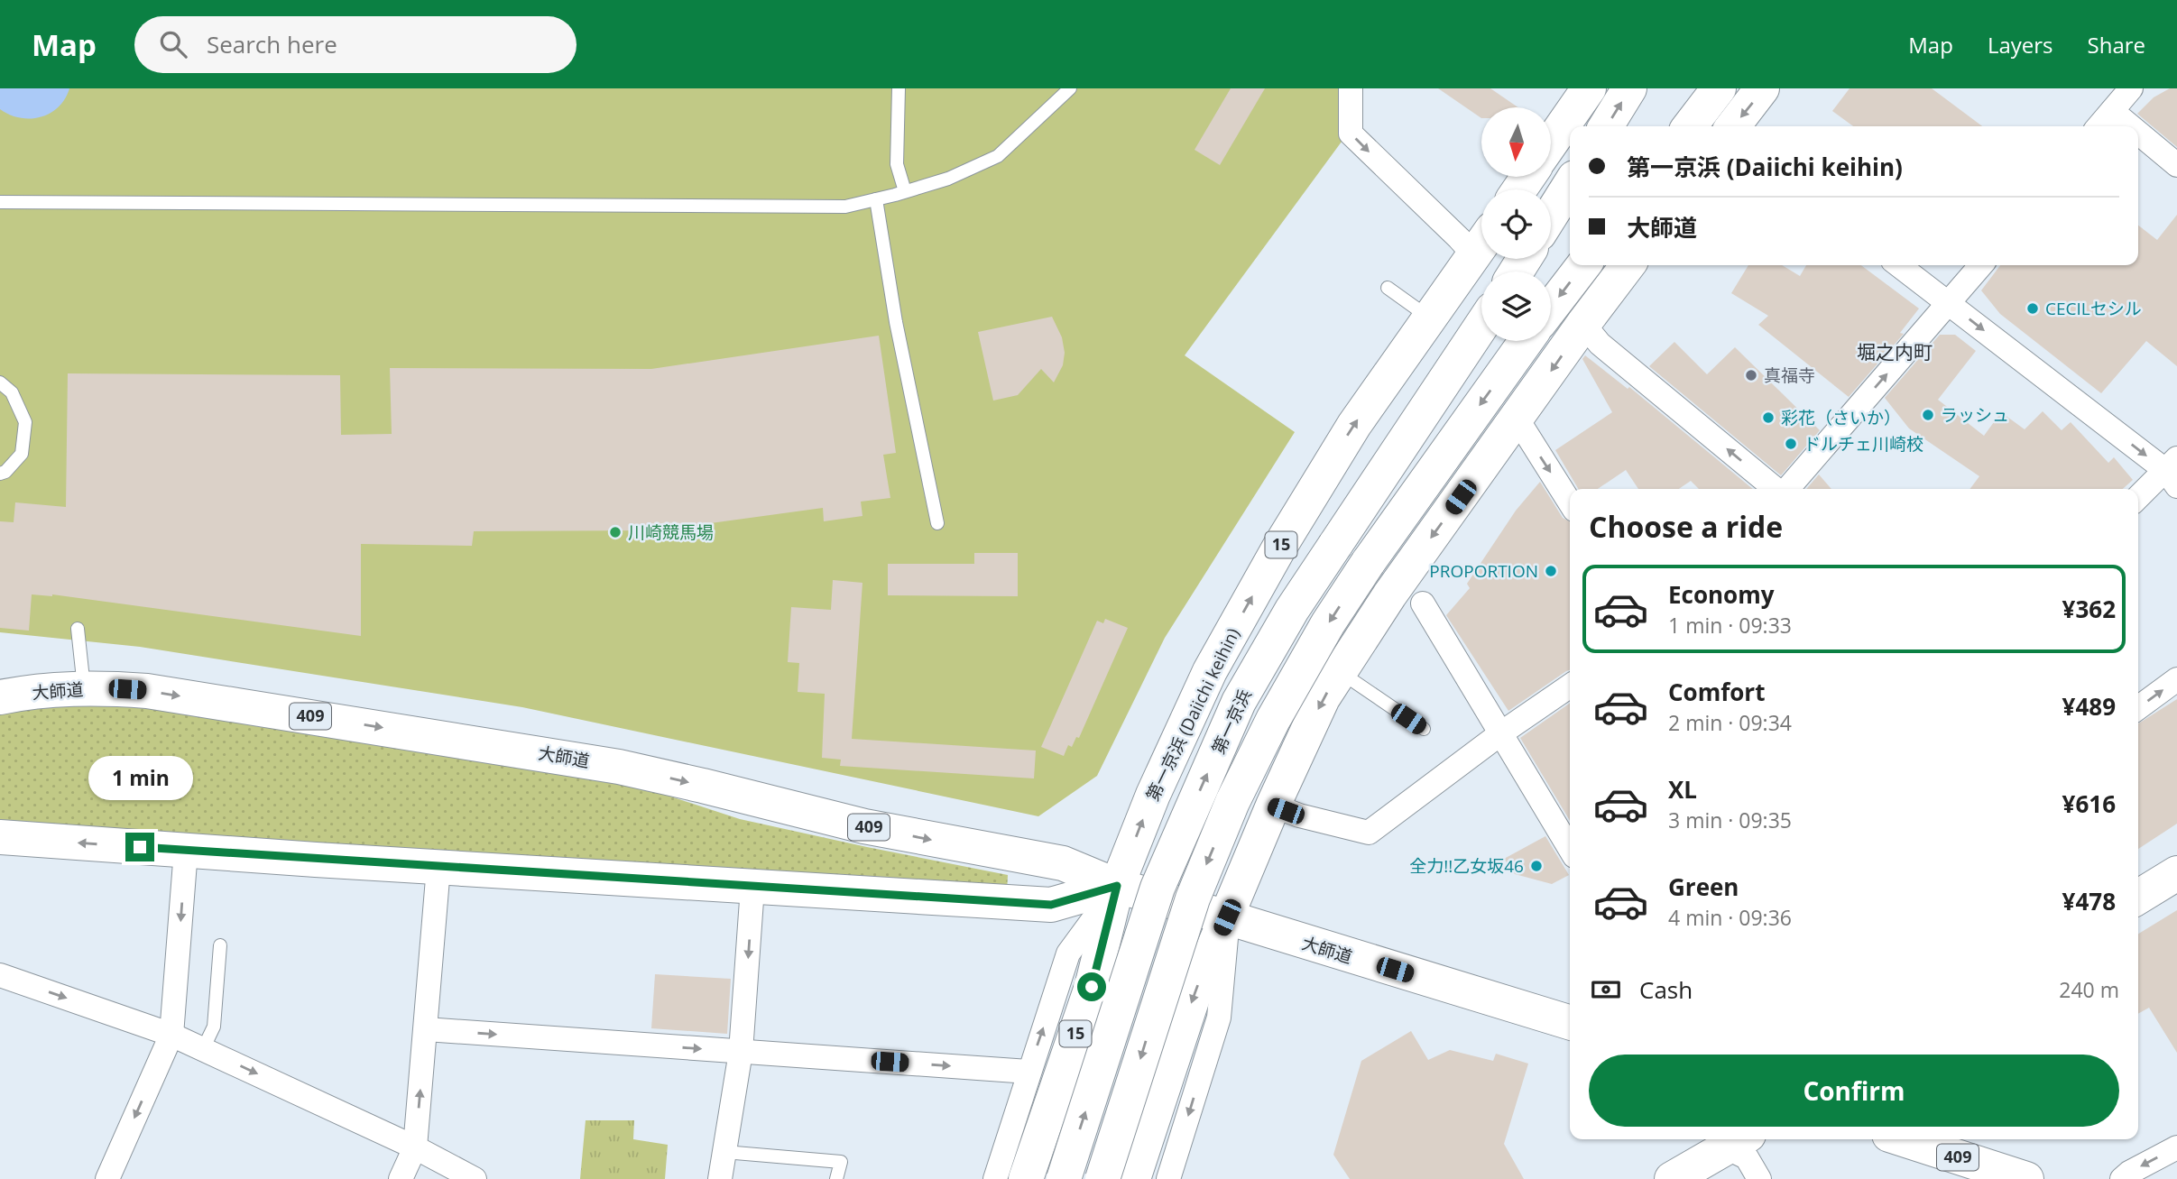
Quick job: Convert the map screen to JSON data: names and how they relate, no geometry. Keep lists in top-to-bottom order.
{
  "streets": {
    "main road": [
      "15",
      "大師道",
      "第一京浜 (Daiichi keihin)",
      "409",
      "第一京浜"
    ]
  },
  "crossings": [
    ["大師道", "第一京浜 (Daiichi keihin)"]
  ],
  "districts": ["堀之内町"],
  "places": [
    "CECILセシル",
    "真福寺",
    "ラッシュ",
    "彩花（さいか）",
    "ドルチェ川崎校",
    "川崎競馬場",
    "PROPORTION",
    "全力!!乙女坂46"
  ],
  "north": "bottom",
  "page": {
    "header": "Map",
    "search": "Search here",
    "nav": ["Map", "Layers", "Share"],
    "banner": ["第一京浜 (Daiichi keihin)", "大師道"],
    "heading": "Choose a ride",
    "list": [
      {
        "name": "Economy",
        "note": "1 min · 09:33",
        "value": "¥362"
      },
      {
        "name": "Comfort",
        "note": "2 min · 09:34",
        "value": "¥489"
      },
      {
        "name": "XL",
        "note": "3 min · 09:35",
        "value": "¥616"
      },
      {
        "name": "Green",
        "note": "4 min · 09:36",
        "value": "¥478"
      }
    ],
    "bubble": "1 min",
    "pay": ["Cash", "240 m"],
    "buttons": "Confirm"
  }
}
